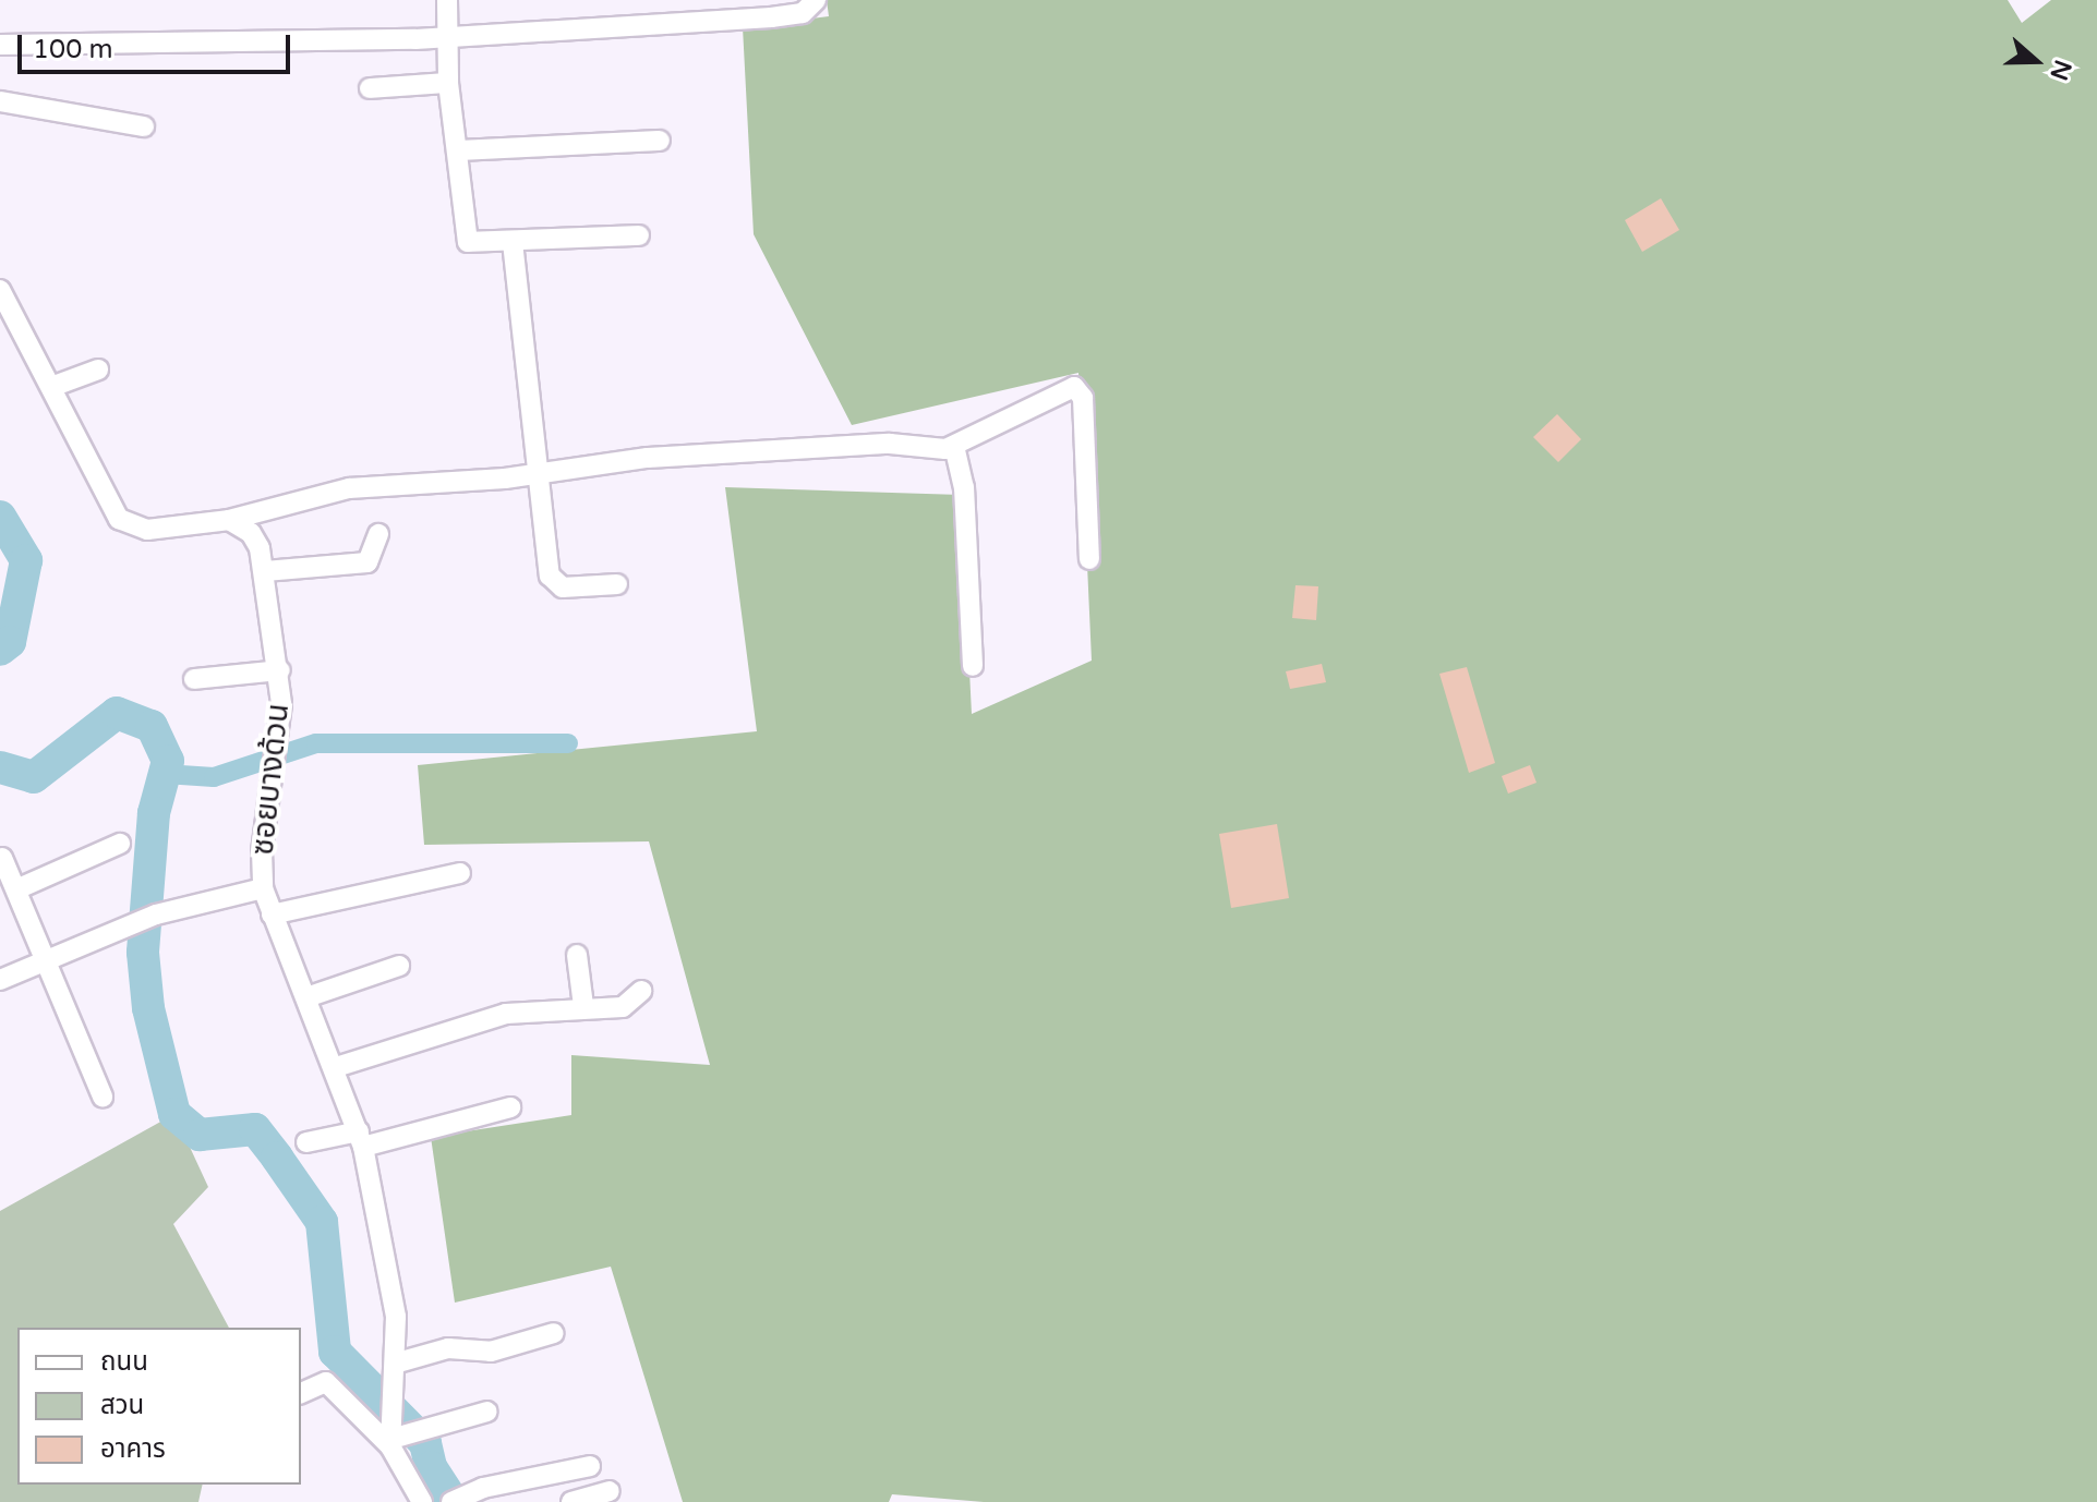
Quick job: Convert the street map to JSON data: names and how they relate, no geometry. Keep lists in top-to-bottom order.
{
  "streets": {
    "street": ["ซอยบางด้วน"]
  },
  "legend": ["ถนน", "สวน", "อาคาร"],
  "scale_bar": "100 m",
  "north": "right"
}
